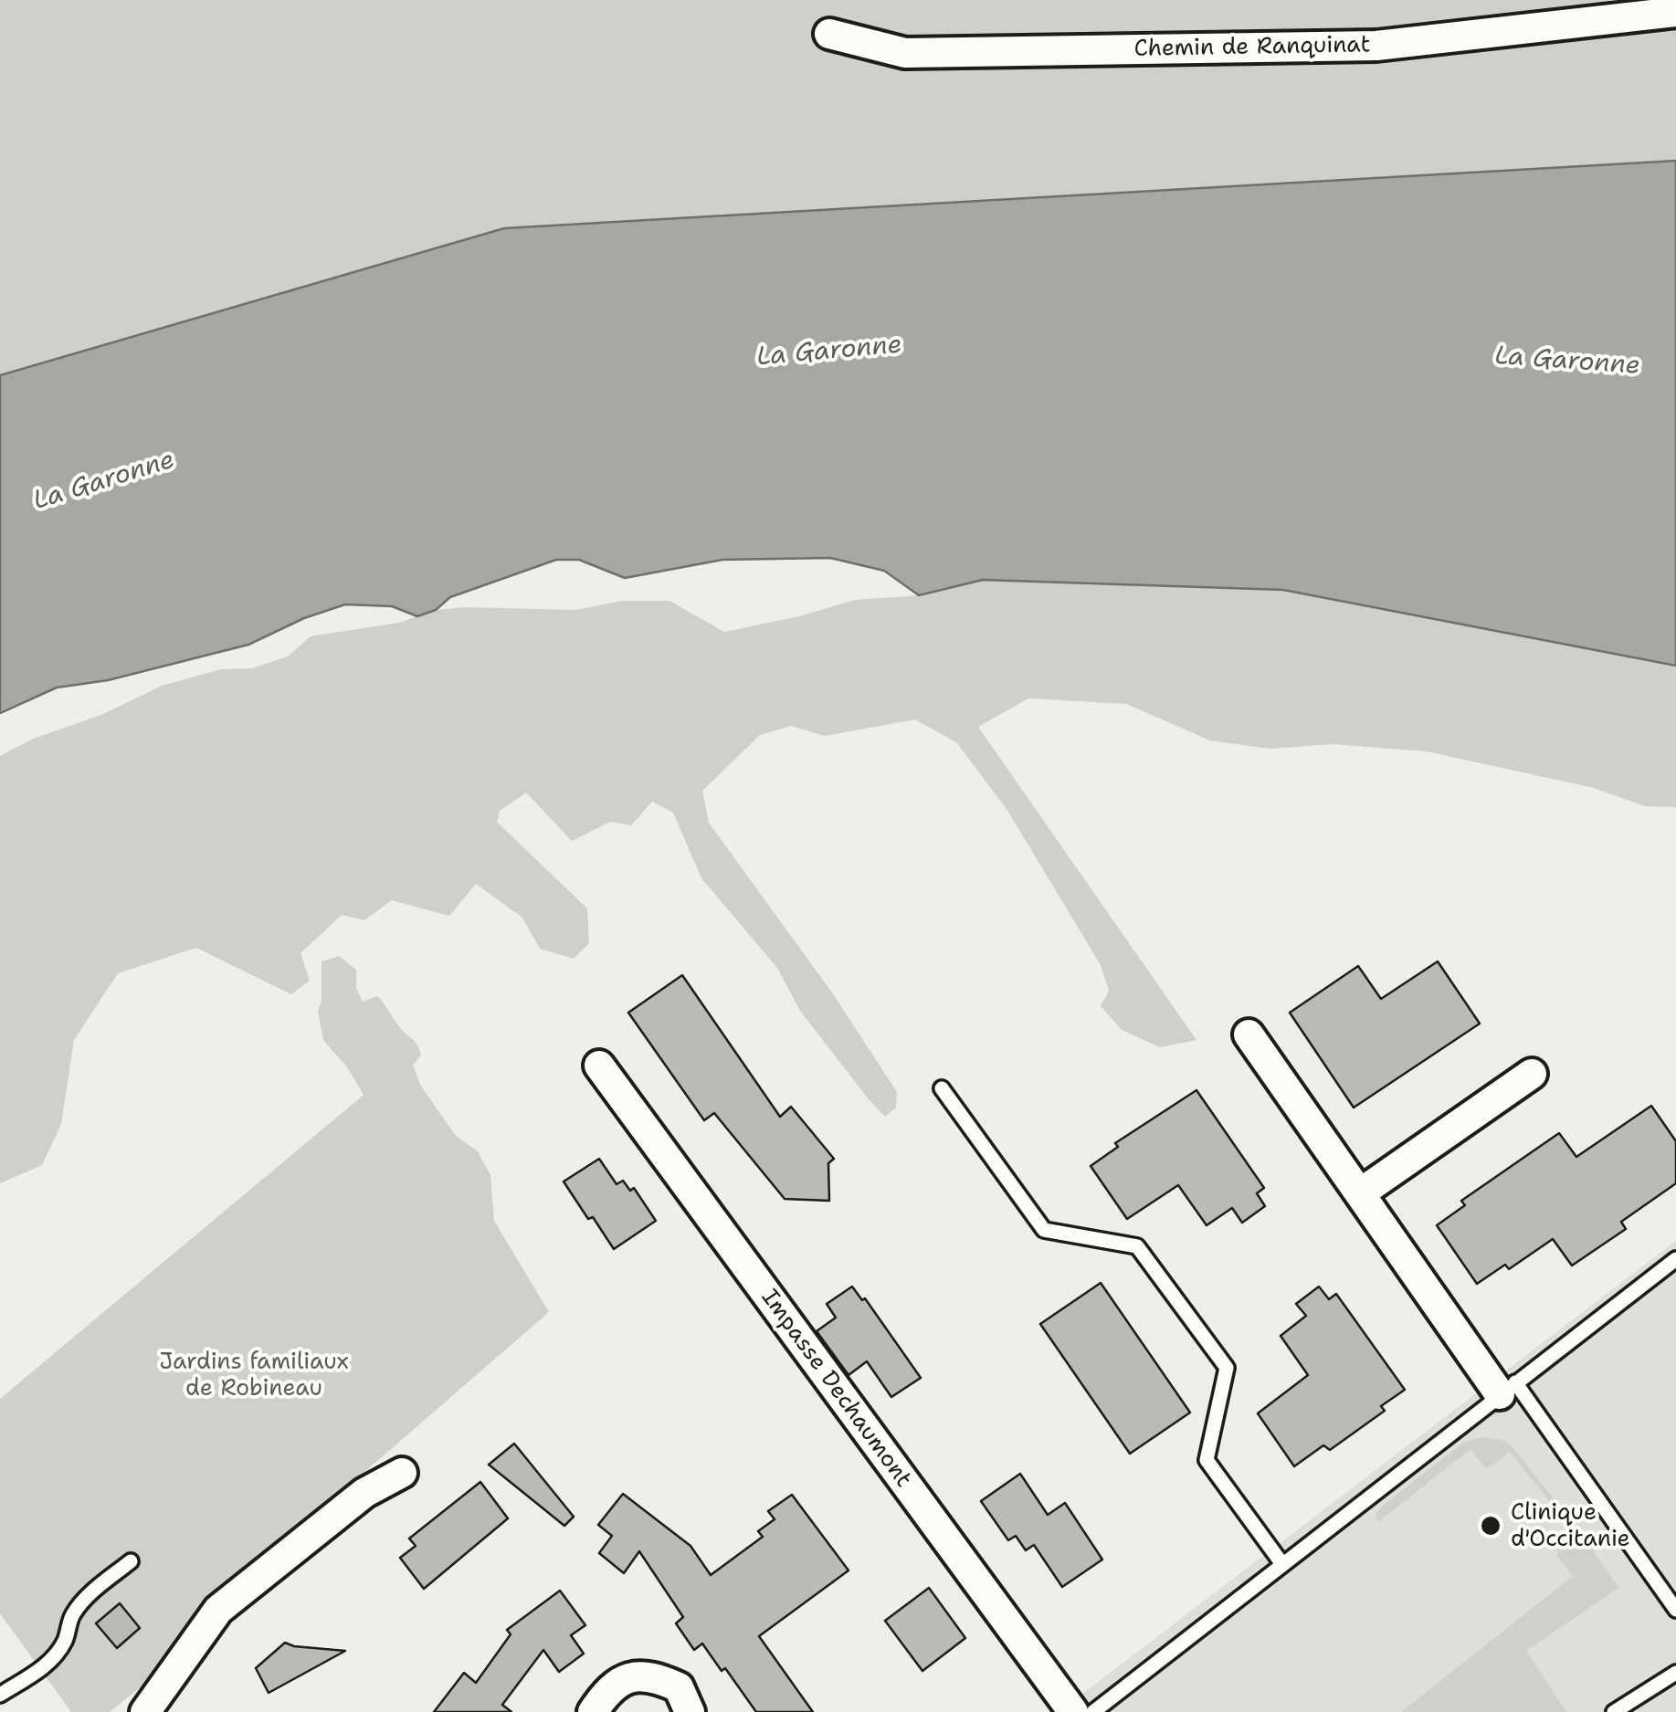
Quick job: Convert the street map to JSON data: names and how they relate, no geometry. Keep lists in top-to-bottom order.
{
  "streets": {
    "street": ["Chemin de Ranquinat", "Impasse Dechaumont"]
  },
  "water": ["La Garonne"],
  "parks": ["Jardins familiaux de Robineau"],
  "places": ["Clinique d'Occitanie"]
}
